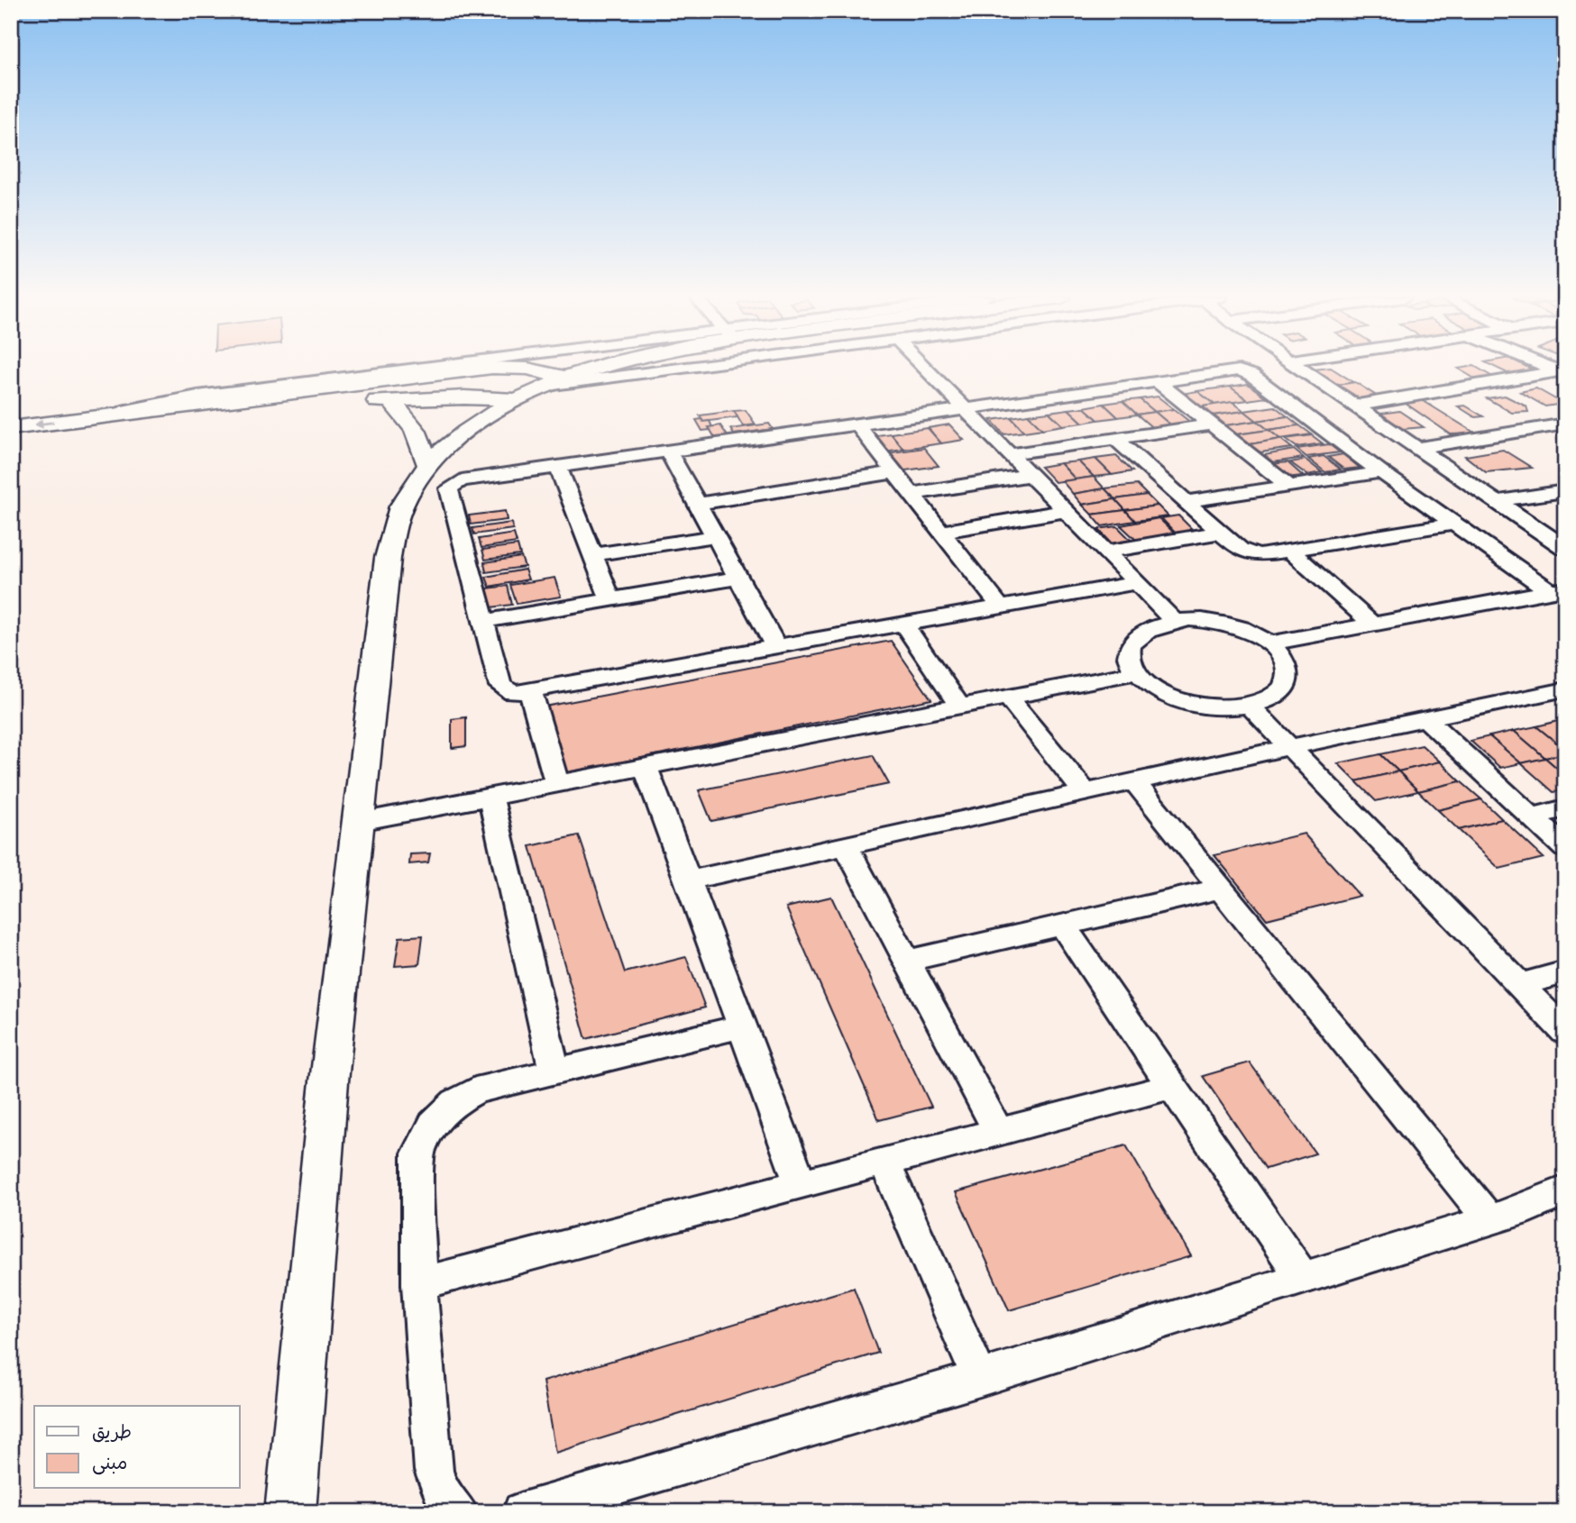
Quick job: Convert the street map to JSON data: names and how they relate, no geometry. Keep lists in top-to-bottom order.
{
  "legend": ["طريق", "مبنى"]
}
